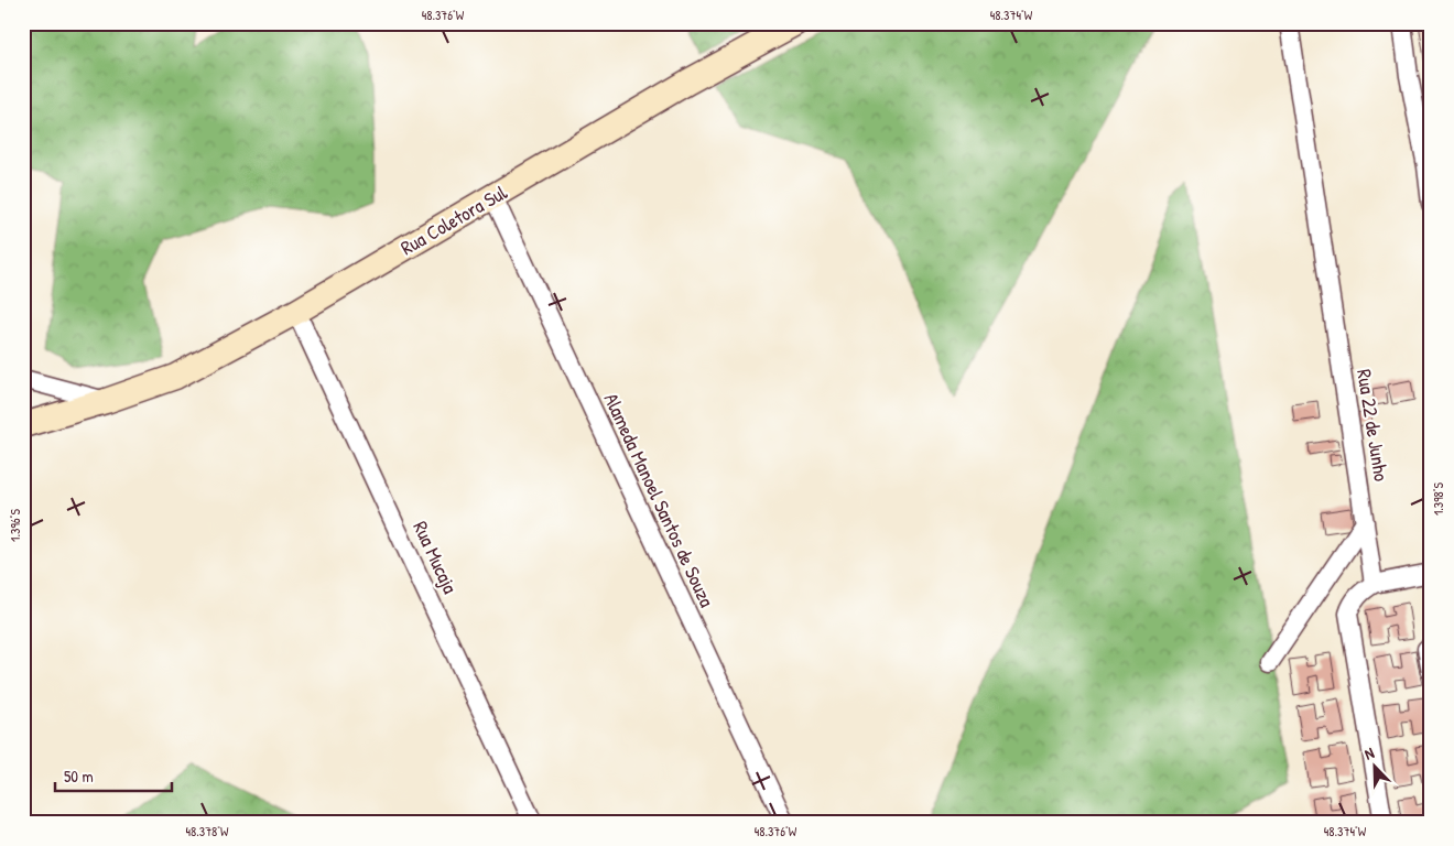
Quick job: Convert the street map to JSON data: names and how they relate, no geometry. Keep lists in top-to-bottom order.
{
  "streets": {
    "street": [
      "Rua Coletora Sul",
      "Rua 22 de Junho",
      "Alameda Manoel Santos de Souza",
      "Rua Mucaja"
    ]
  },
  "crossings": [
    ["Rua Coletora Sul", "Alameda Manoel Santos de Souza"],
    ["Rua Coletora Sul", "Rua Mucaja"]
  ],
  "scale_bar": "50 m",
  "north": "top left",
  "coordinates": [
    "48.376°W",
    "48.374°W",
    "1.398°S",
    "1.396°S",
    "48.378°W"
  ]
}
